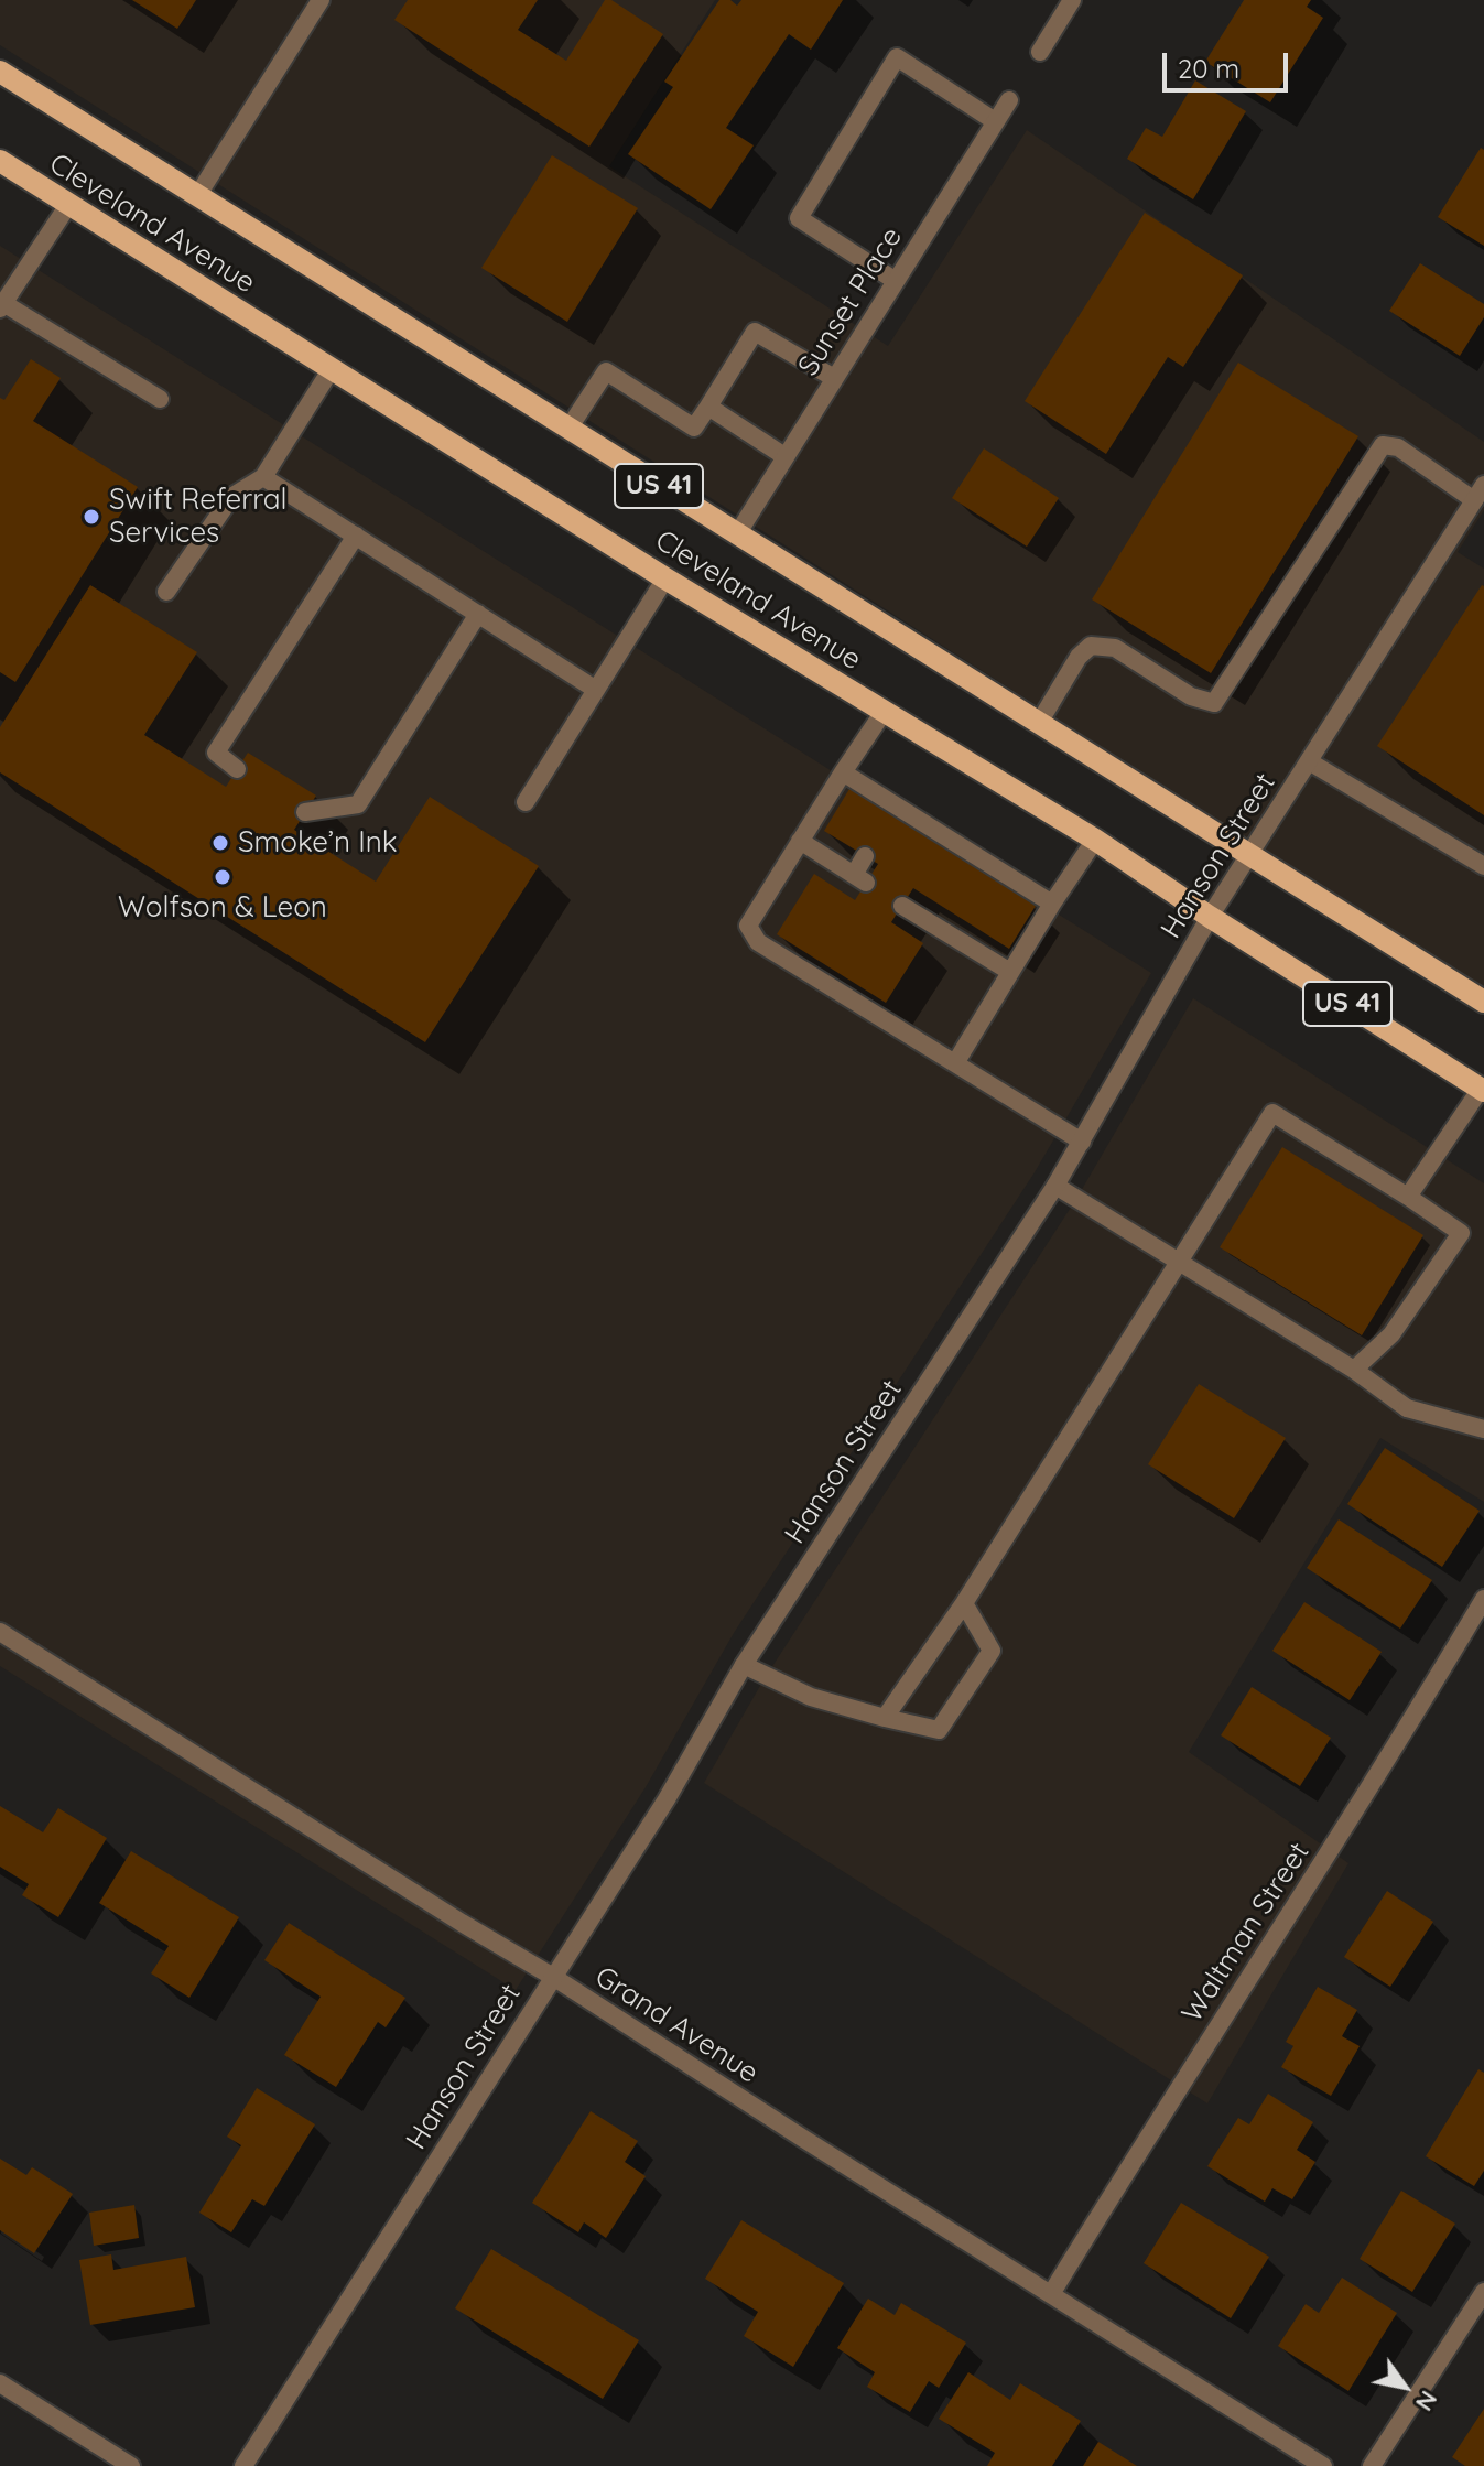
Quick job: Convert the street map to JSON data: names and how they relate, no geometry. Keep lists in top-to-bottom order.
{
  "streets": {
    "main road": ["Cleveland Avenue", "US 41"],
    "street": [
      "Sunset Place",
      "Hanson Street",
      "Waltman Street",
      "Grand Avenue"
    ]
  },
  "crossings": [
    ["Cleveland Avenue", "Sunset Place"],
    ["Cleveland Avenue", "Hanson Street"],
    ["Hanson Street", "Grand Avenue"],
    ["Waltman Street", "Grand Avenue"]
  ],
  "places": ["Swift Referral Services", "Smoke’n Ink", "Wolfson & Leon"],
  "scale_bar": "20 m",
  "north": "bottom right"
}
